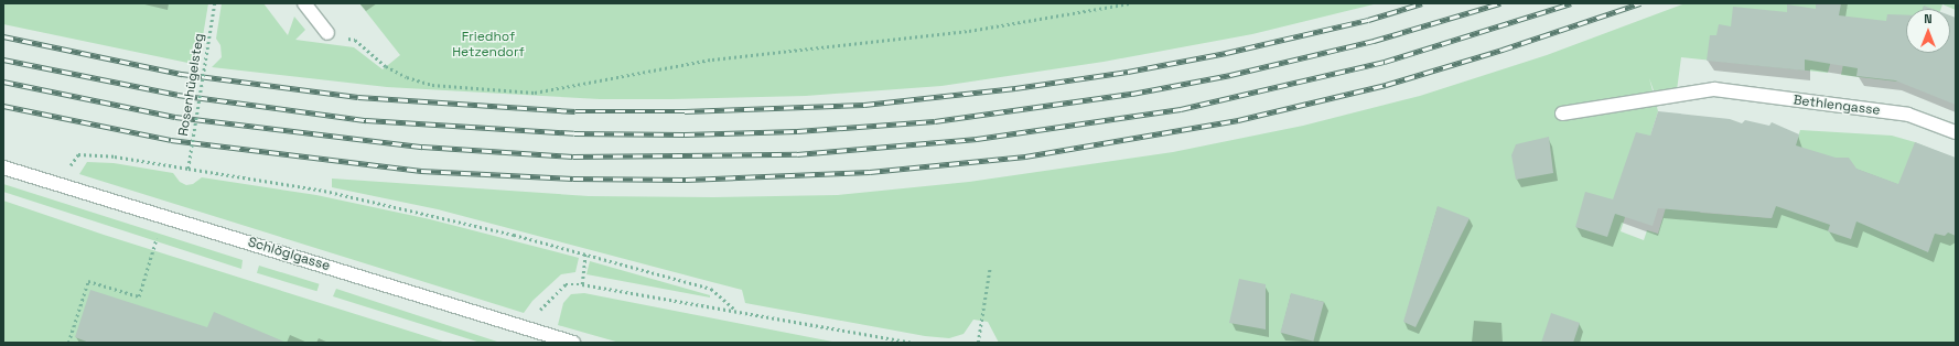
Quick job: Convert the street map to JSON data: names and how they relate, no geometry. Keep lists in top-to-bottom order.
{
  "streets": {
    "street": ["Bethlengasse", "Schlöglgasse"],
    "path": ["Rosenhügelsteg"]
  },
  "parks": ["Friedhof Hetzendorf"],
  "north": "top"
}
